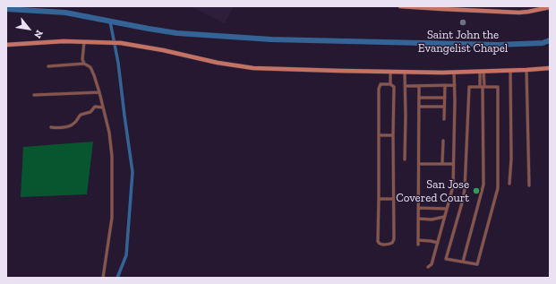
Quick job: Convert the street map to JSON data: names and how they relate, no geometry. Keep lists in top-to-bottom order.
{
  "places": ["Saint John the Evangelist Chapel", "San Jose Covered Court"],
  "north": "bottom right"
}
